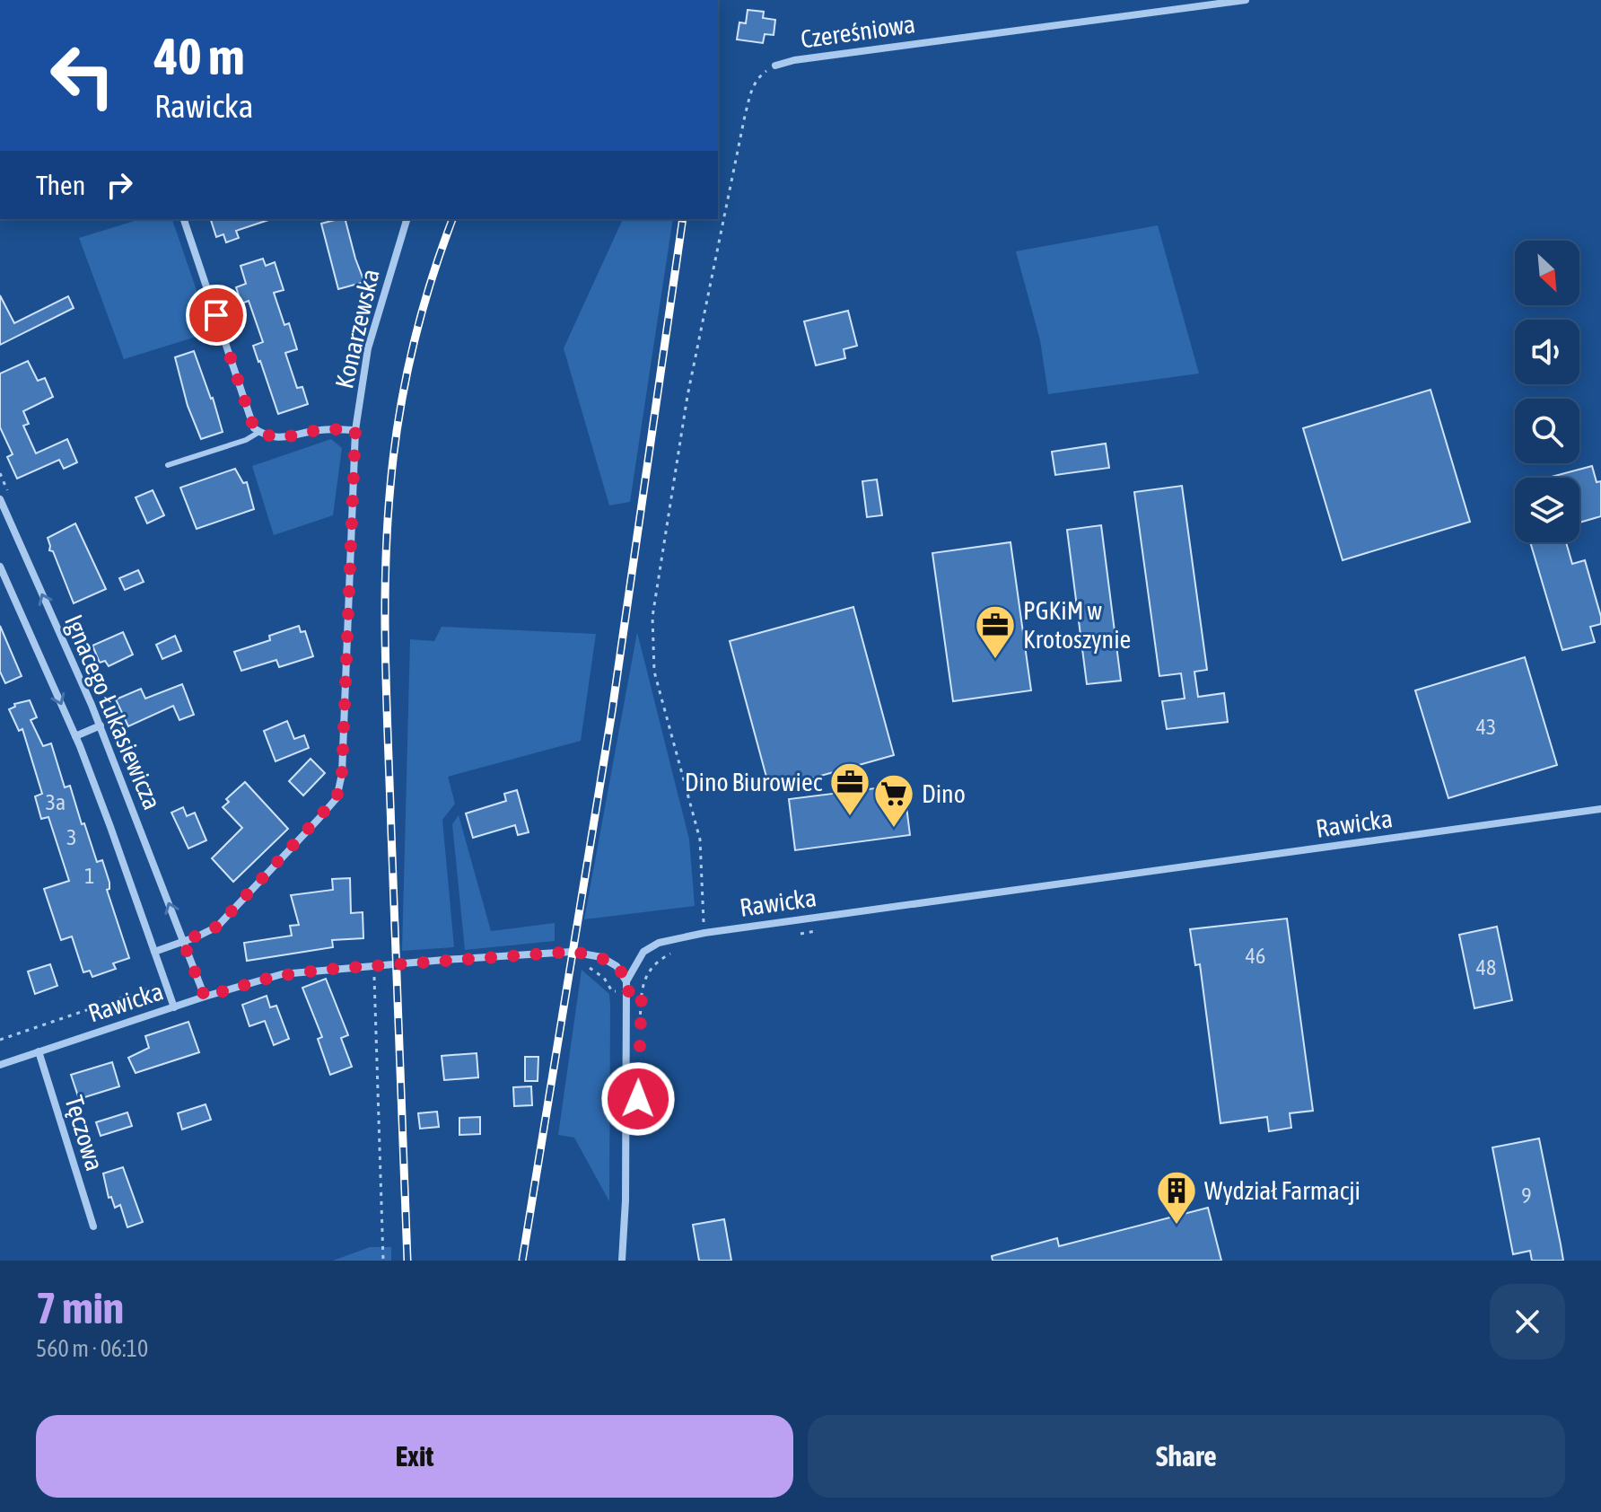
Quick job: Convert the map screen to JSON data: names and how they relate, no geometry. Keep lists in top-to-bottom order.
{
  "streets": {
    "street": [
      "Czereśniowa",
      "Konarzewska",
      "Ignacego Łukasiewicza",
      "Rawicka",
      "Tęczowa"
    ]
  },
  "crossings": [
    ["Konarzewska", "Ignacego Łukasiewicza"],
    ["Ignacego Łukasiewicza", "Rawicka"],
    ["Rawicka", "Tęczowa"]
  ],
  "places": {
    "office": ["PGKiM w Krotoszynie", "Dino Biurowiec"],
    "supermarket": ["Dino"],
    "building": ["Wydział Farmacji"]
  },
  "house_numbers": [
    "43",
    "3a",
    "3",
    "1",
    "46",
    "48",
    "9"
  ],
  "north": "bottom right",
  "page": {
    "turn": ["40 m", "Rawicka"],
    "then": "Then",
    "heading": ["7 min", "560 m · 06:10"],
    "buttons": ["Exit", "Share"]
  }
}
